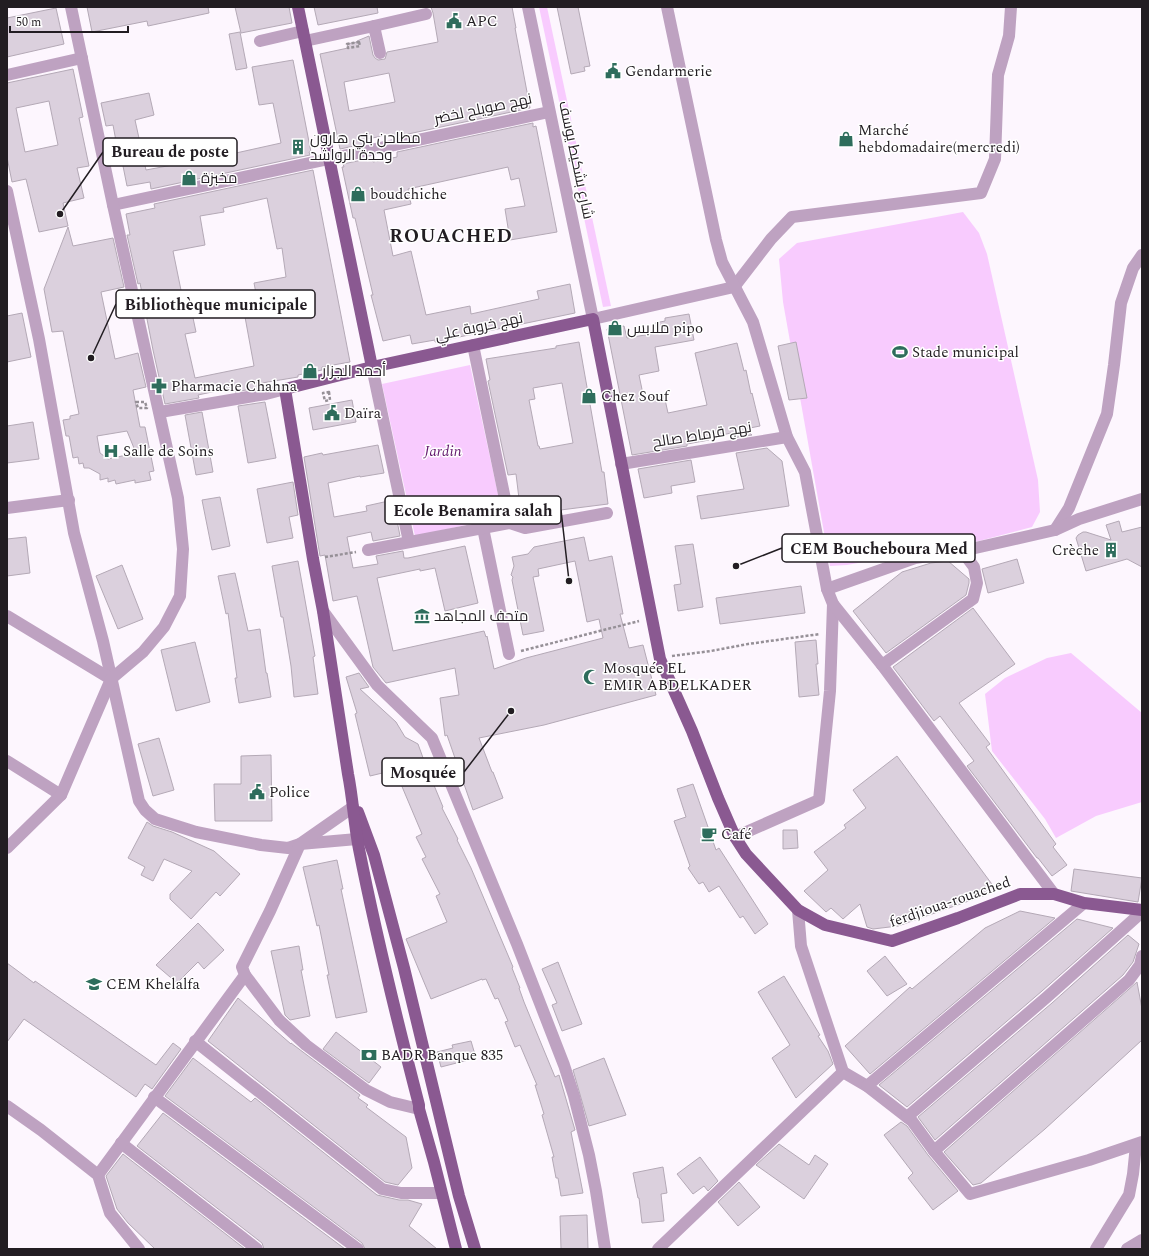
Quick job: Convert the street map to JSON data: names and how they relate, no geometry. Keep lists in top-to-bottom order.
{
  "streets": {
    "main road": ["نهج خروبة علي", "ferdjioua-rouached"],
    "street": ["نهج صويلح لخضر", "شارع بشكيط يوسف", "نهج قرماط صالح"]
  },
  "crossings": [
    ["نهج صويلح لخضر", "شارع بشكيط يوسف"],
    ["شارع بشكيط يوسف", "نهج خروبة علي"],
    ["شارع بشكيط يوسف", "ferdjioua-rouached"],
    ["نهج خروبة علي", "ferdjioua-rouached"],
    ["نهج قرماط صالح", "ferdjioua-rouached"]
  ],
  "districts": ["ROUACHED"],
  "parks": ["Jardin"],
  "places": {
    "public building": [
      "APC",
      "Gendarmerie",
      "Daïra",
      "Police"
    ],
    "shop": [
      "Marché hebdomadaire(mercredi)",
      "مخبزة",
      "boudchiche",
      "ملابس pipo",
      "أحمد الجزار",
      "Chez Souf"
    ],
    "building": ["مطاحن بني هارون وحدة الرواشد", "Crèche"],
    "other": [
      "Bureau de poste",
      "Bibliothèque municipale",
      "CEM Boucheboura Med",
      "Ecole Benamira salah",
      "Mosquée"
    ],
    "sports": ["Stade municipal"],
    "pharmacy": ["Pharmacie Chahna"],
    "hospital": ["Salle de Soins"],
    "museum": ["متحف المجاهد"],
    "mosque": ["Mosquée EL EMIR ABDELKADER"],
    "cafe": ["Café"],
    "school or university": ["CEM Khelalfa"],
    "bank": ["BADR Banque 835"]
  },
  "scale_bar": "50 m"
}
